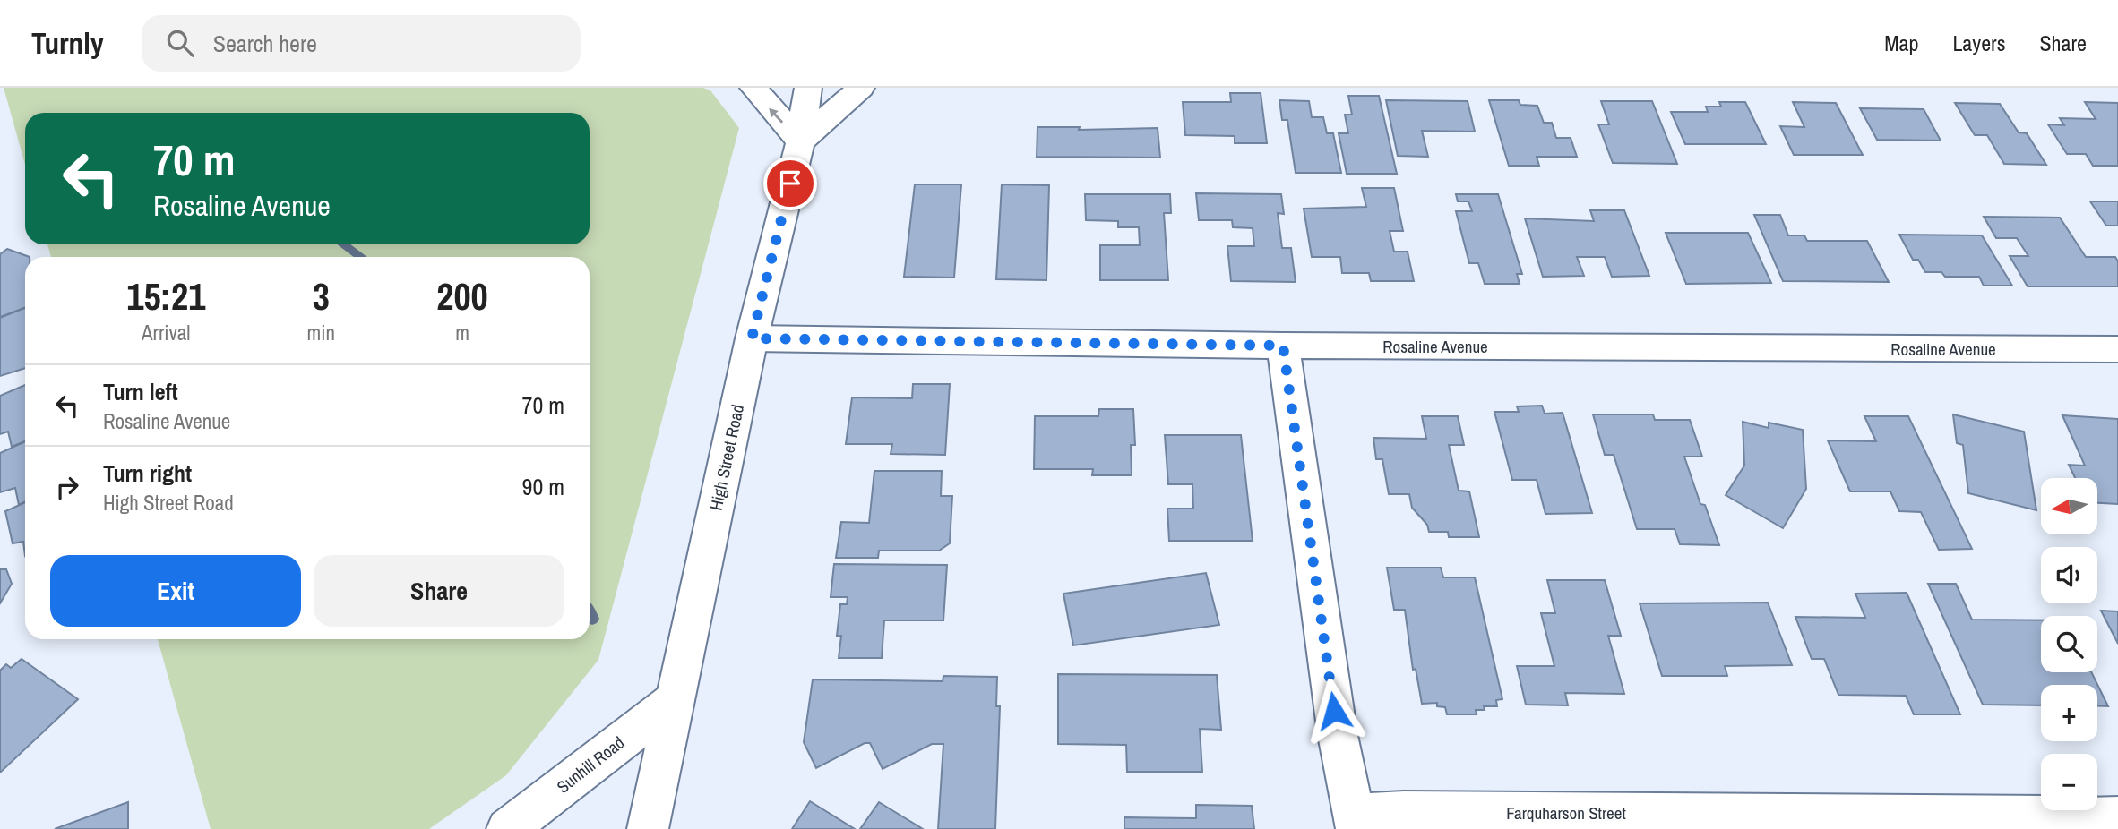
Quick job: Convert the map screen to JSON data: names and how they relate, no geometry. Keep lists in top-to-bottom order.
{
  "streets": {
    "street": [
      "Rosaline Avenue",
      "High Street Road",
      "Sunhill Road",
      "Farquharson Street"
    ]
  },
  "crossings": [
    ["Rosaline Avenue", "High Street Road"],
    ["High Street Road", "Sunhill Road"]
  ],
  "north": "left",
  "page": {
    "header": "Turnly",
    "search": "Search here",
    "nav": ["Map", "Layers", "Share"],
    "turn": ["70 m", "Rosaline Avenue"],
    "eta": [
      "15:21",
      "Arrival",
      "3",
      "min",
      "200",
      "m"
    ],
    "list": [
      {
        "name": "Turn left",
        "note": "Rosaline Avenue",
        "value": "70 m"
      },
      {
        "name": "Turn right",
        "note": "High Street Road",
        "value": "90 m"
      }
    ],
    "map_buttons": ["+", "−"],
    "buttons": ["Exit", "Share"]
  }
}
